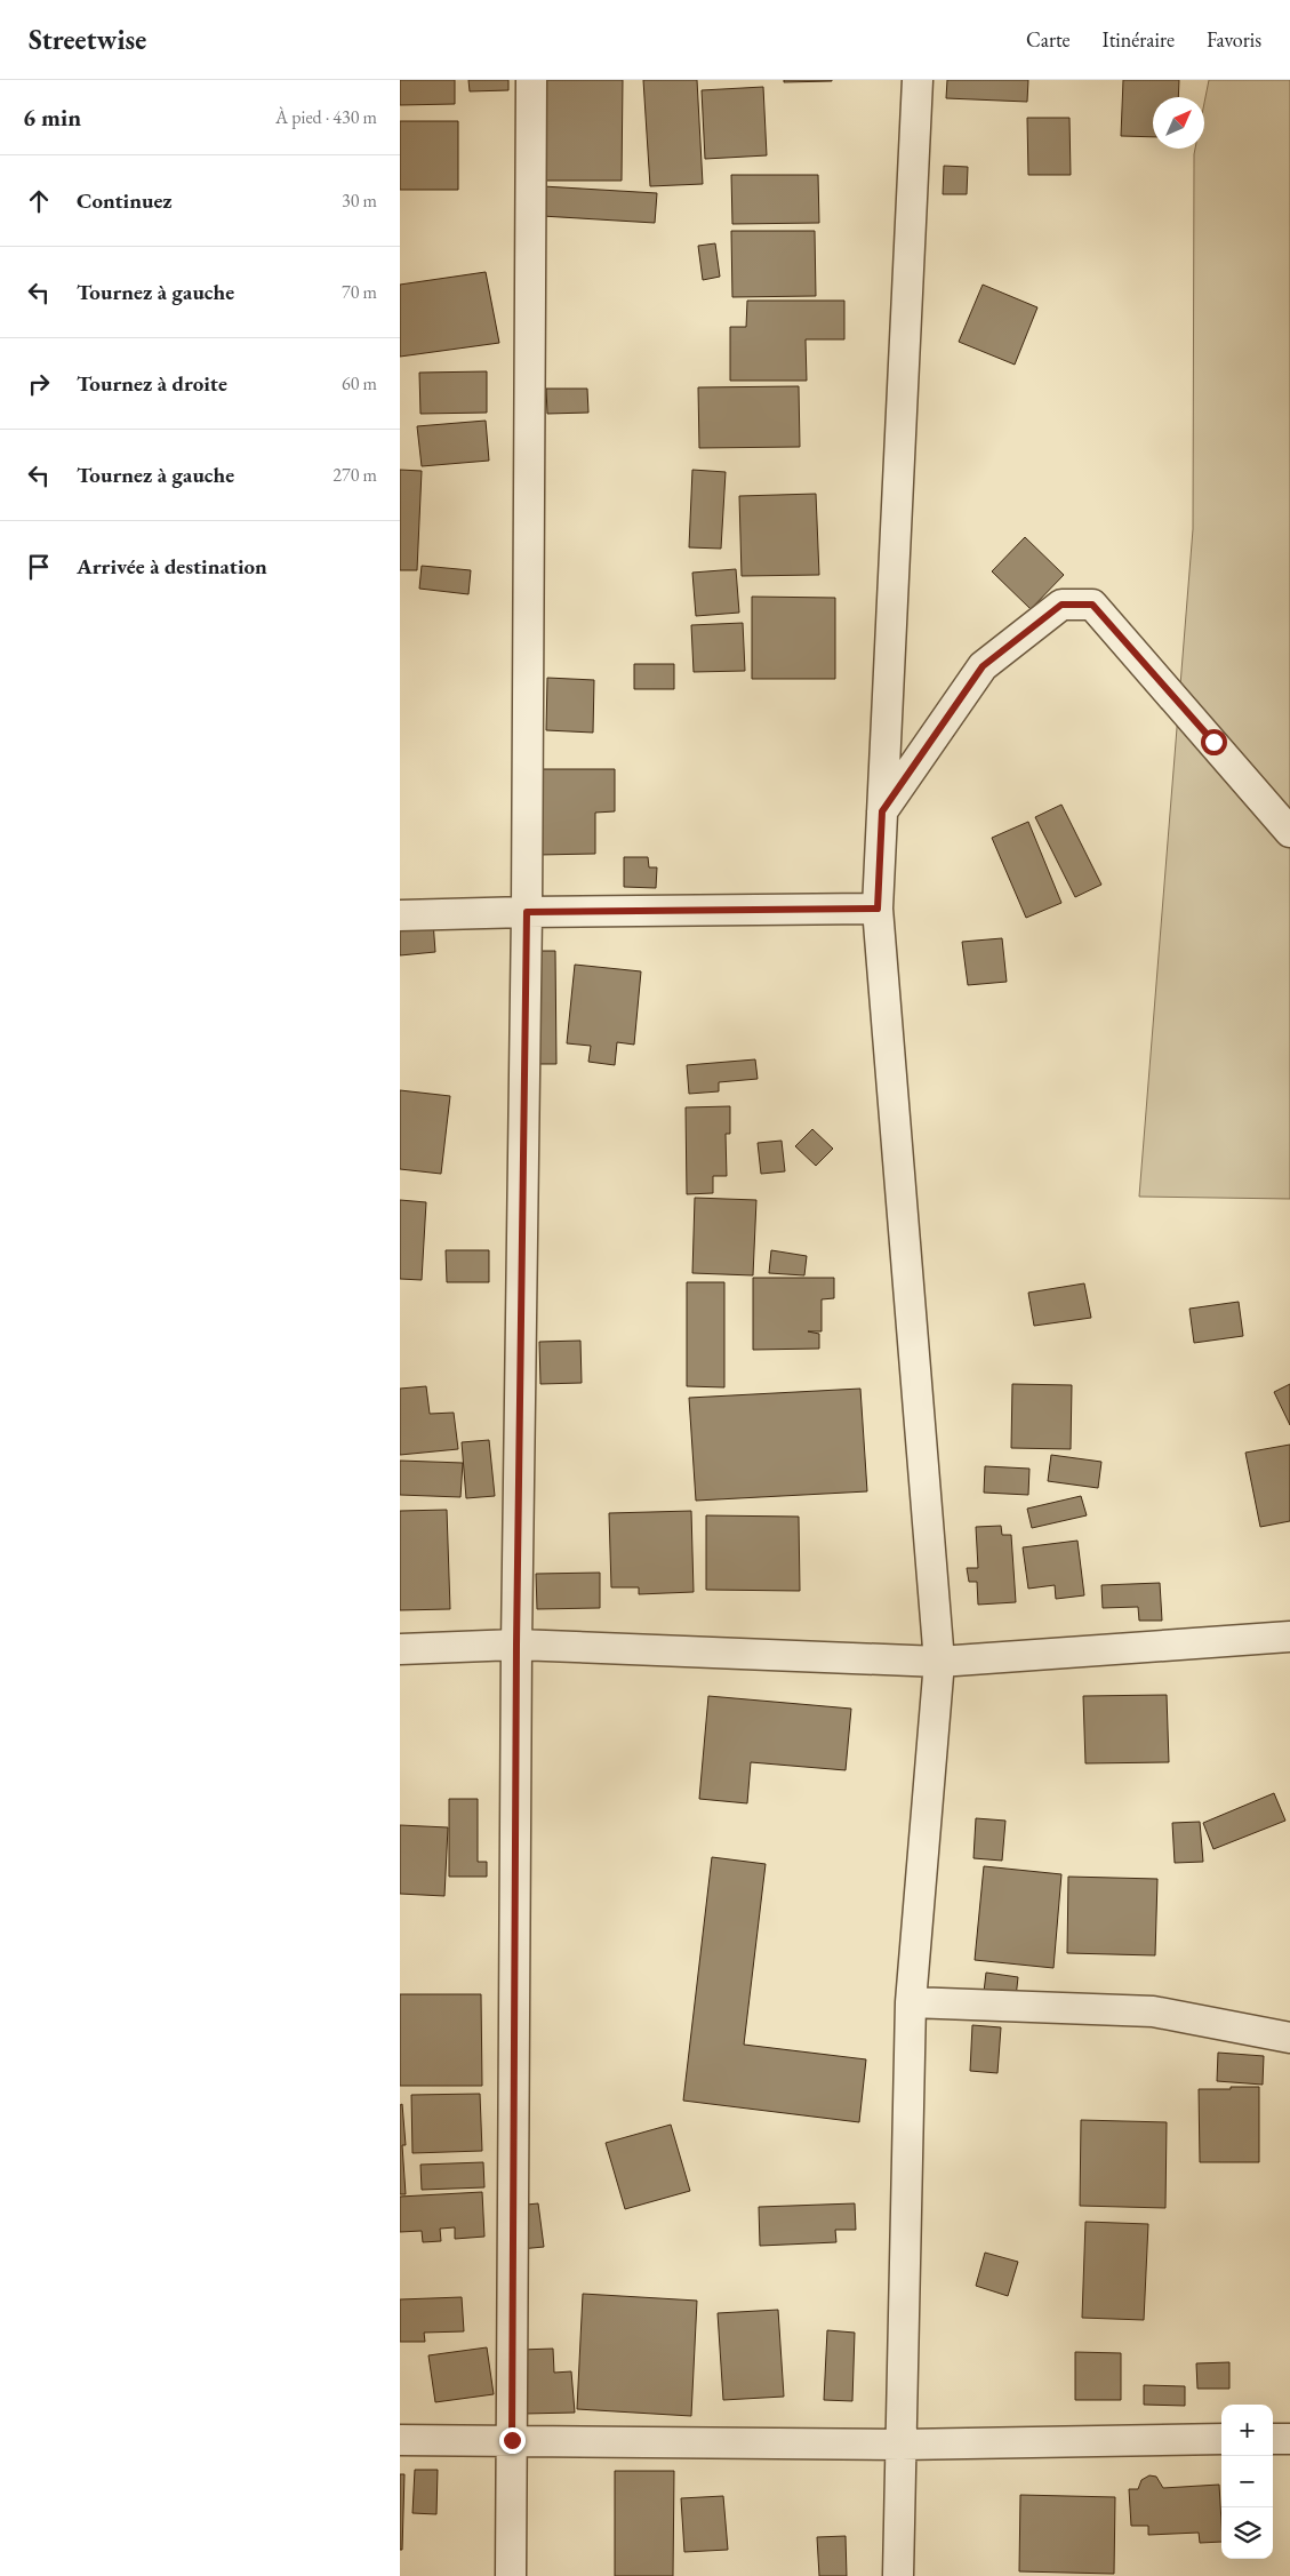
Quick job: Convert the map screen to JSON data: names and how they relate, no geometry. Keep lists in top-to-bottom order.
{
  "north": "top right",
  "page": {
    "header": "Streetwise",
    "nav": ["Carte", "Itinéraire", "Favoris"],
    "heading": ["6 min", "À pied · 430 m"],
    "list": [
      ["Continuez", "30 m"],
      ["Tournez à gauche", "70 m"],
      ["Tournez à droite", "60 m"],
      ["Tournez à gauche", "270 m"],
      "Arrivée à destination"
    ],
    "map_buttons": ["+", "−"]
  }
}
